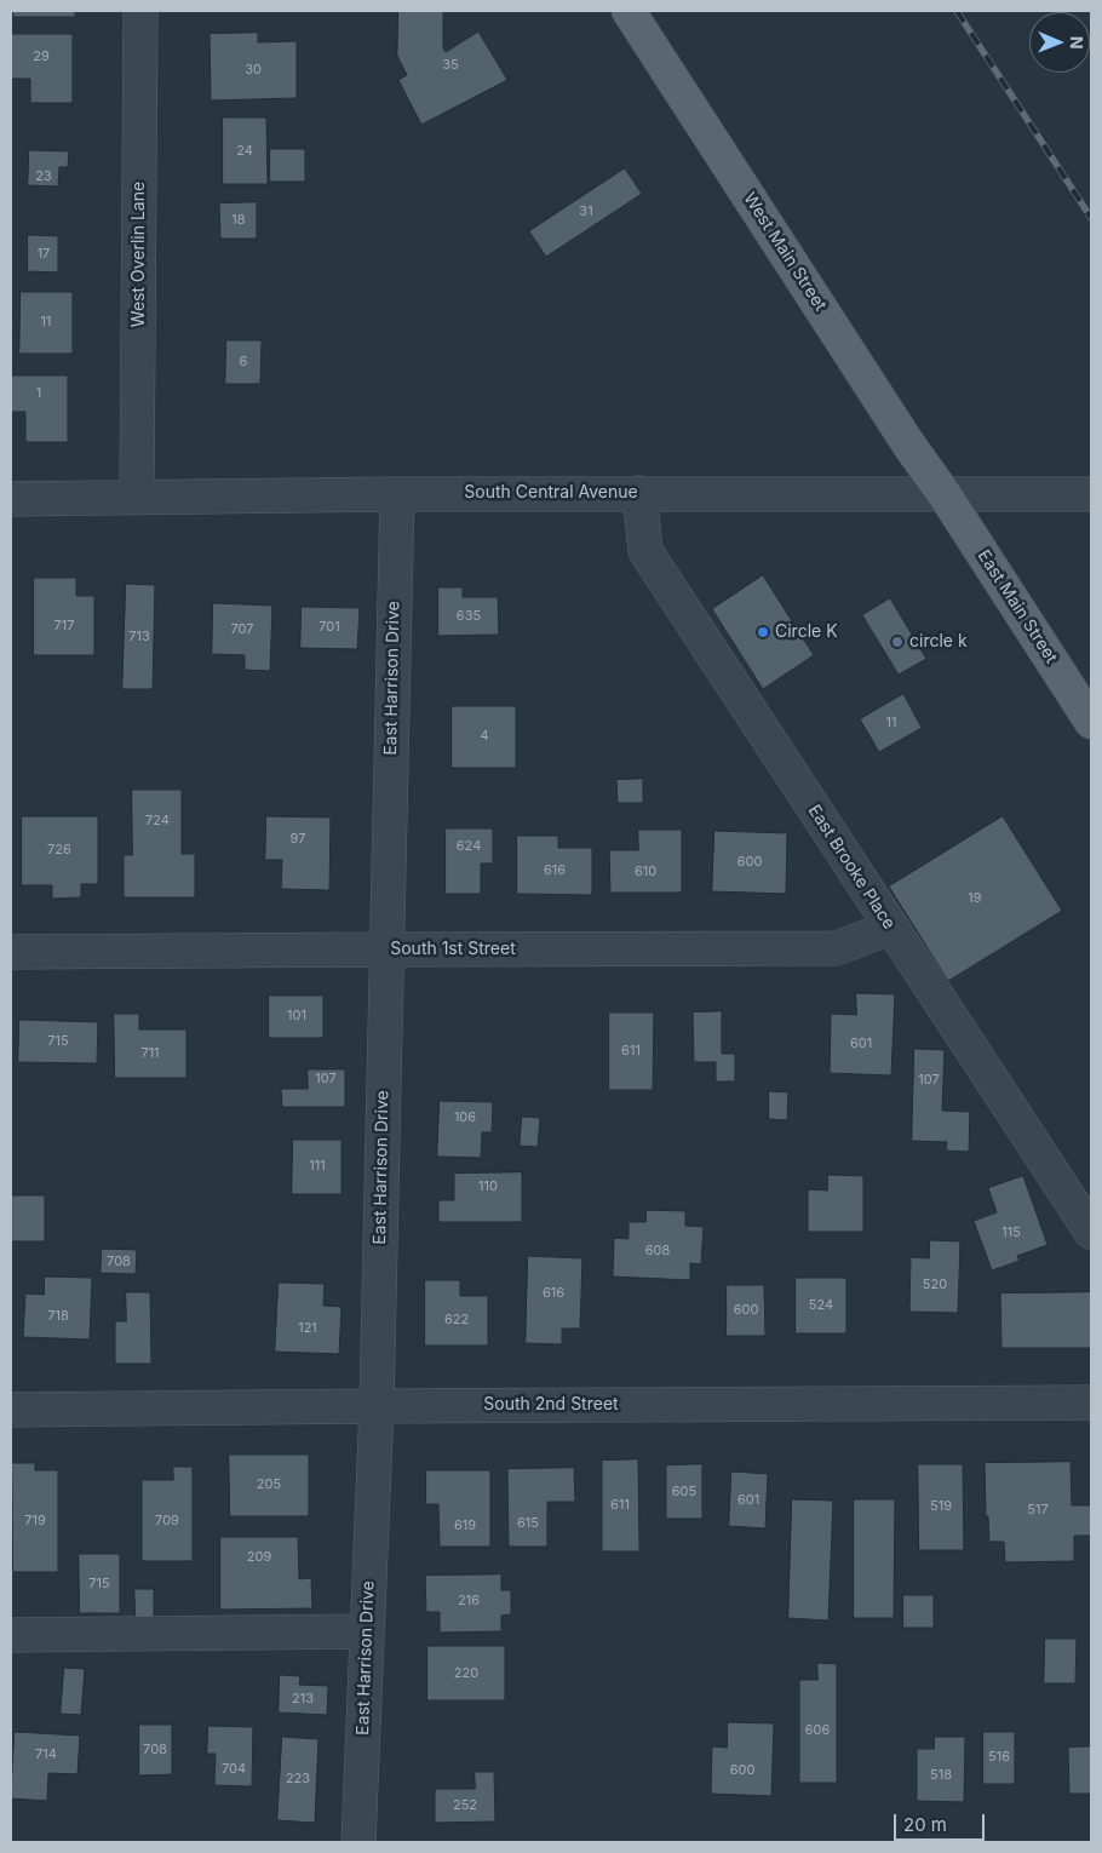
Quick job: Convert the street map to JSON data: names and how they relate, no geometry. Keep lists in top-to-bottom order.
{
  "streets": {
    "main road": ["West Main Street", "East Main Street"],
    "street": [
      "West Overlin Lane",
      "South Central Avenue",
      "East Harrison Drive",
      "East Brooke Place",
      "South 1st Street",
      "South 2nd Street"
    ]
  },
  "crossings": [
    ["West Main Street", "South Central Avenue"],
    ["West Main Street", "East Main Street"],
    ["West Overlin Lane", "South Central Avenue"],
    ["South Central Avenue", "East Main Street"],
    ["South Central Avenue", "East Harrison Drive"],
    ["South Central Avenue", "East Brooke Place"],
    ["East Harrison Drive", "South 1st Street"],
    ["East Harrison Drive", "South 2nd Street"],
    ["East Brooke Place", "South 1st Street"]
  ],
  "places": ["Circle K", "circle k"],
  "house_numbers": [
    "29",
    "35",
    "30",
    "24",
    "23",
    "31",
    "18",
    "17",
    "11",
    "6",
    "1",
    "635",
    "717",
    "701",
    "707",
    "713",
    "11",
    "4",
    "724",
    "97",
    "624",
    "726",
    "600",
    "616",
    "610",
    "19",
    "101",
    "715",
    "601",
    "611",
    "711",
    "107",
    "107",
    "106",
    "111",
    "110",
    "115",
    "608",
    "708",
    "520",
    "616",
    "524",
    "600",
    "718",
    "622",
    "121",
    "205",
    "605",
    "601",
    "611",
    "519",
    "517",
    "719",
    "709",
    "615",
    "619",
    "209",
    "715",
    "216",
    "220",
    "213",
    "606",
    "708",
    "714",
    "516",
    "704",
    "600",
    "518",
    "223",
    "252"
  ],
  "scale_bar": "20 m",
  "north": "right"
}
